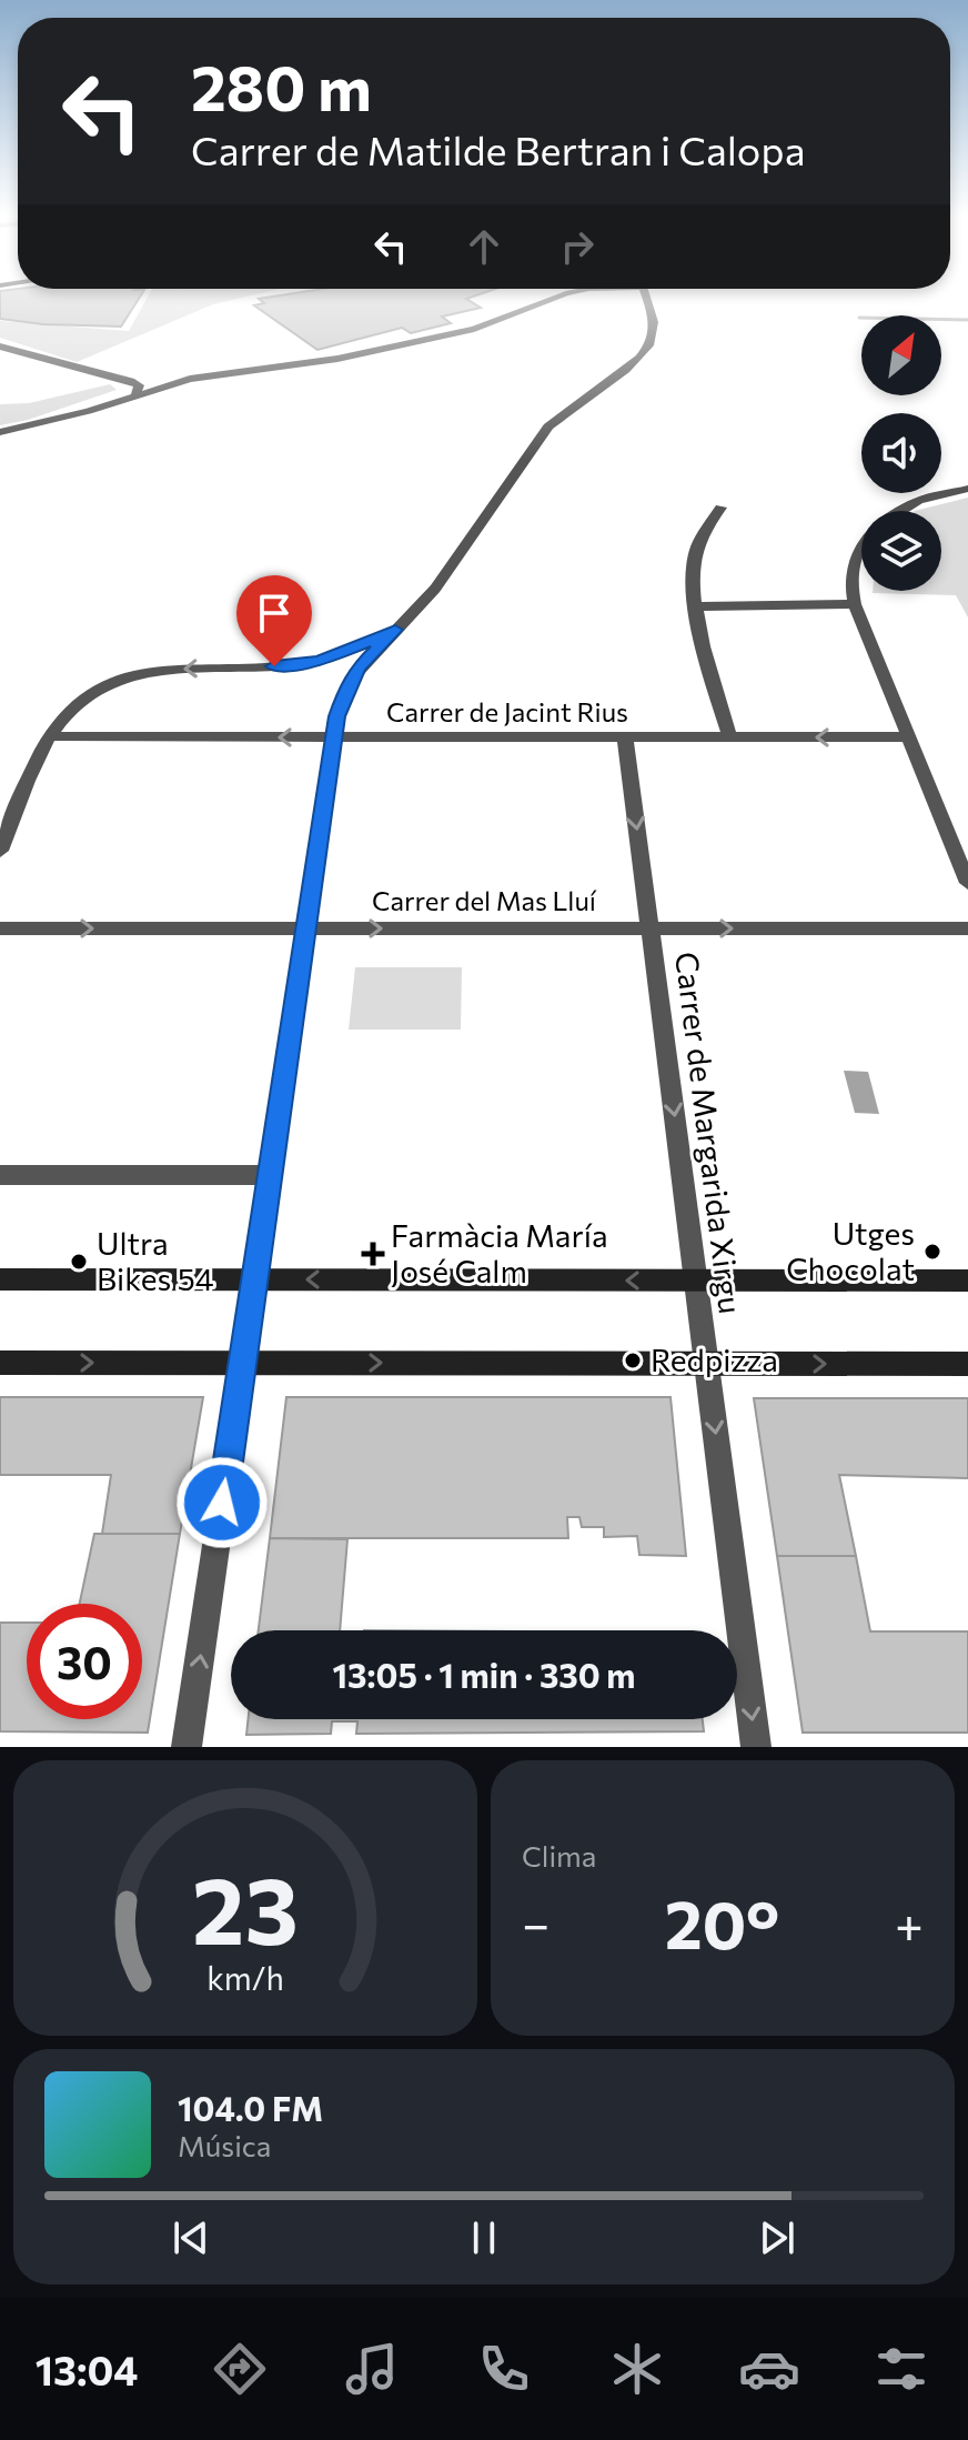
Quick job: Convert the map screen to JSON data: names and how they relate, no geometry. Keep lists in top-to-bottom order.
{
  "streets": {
    "street": ["Carrer de Jacint Rius", "Carrer del Mas Lluí", "Carrer de Margarida Xirgu"]
  },
  "crossings": [
    ["Carrer de Jacint Rius", "Carrer de Margarida Xirgu"],
    ["Carrer del Mas Lluí", "Carrer de Margarida Xirgu"]
  ],
  "one_way": ["Carrer del Mas Lluí", "Carrer de Margarida Xirgu"],
  "places": {
    "other": ["Utges Chocolat", "Ultra Bikes 54", "Redpizza"],
    "health": ["Farmàcia María José Calm"]
  },
  "north": "top right",
  "page": {
    "turn": ["280 m", "Carrer de Matilde Bertran i Calopa"],
    "limit": "30",
    "trip": "13:05 · 1 min · 330 m",
    "tile": "Clima",
    "heat": ["−", "20°", "+"],
    "song": ["104.0 FM", "Música"],
    "tabs": "13:04",
    "gauge": ["23", "km/h"]
  }
}
